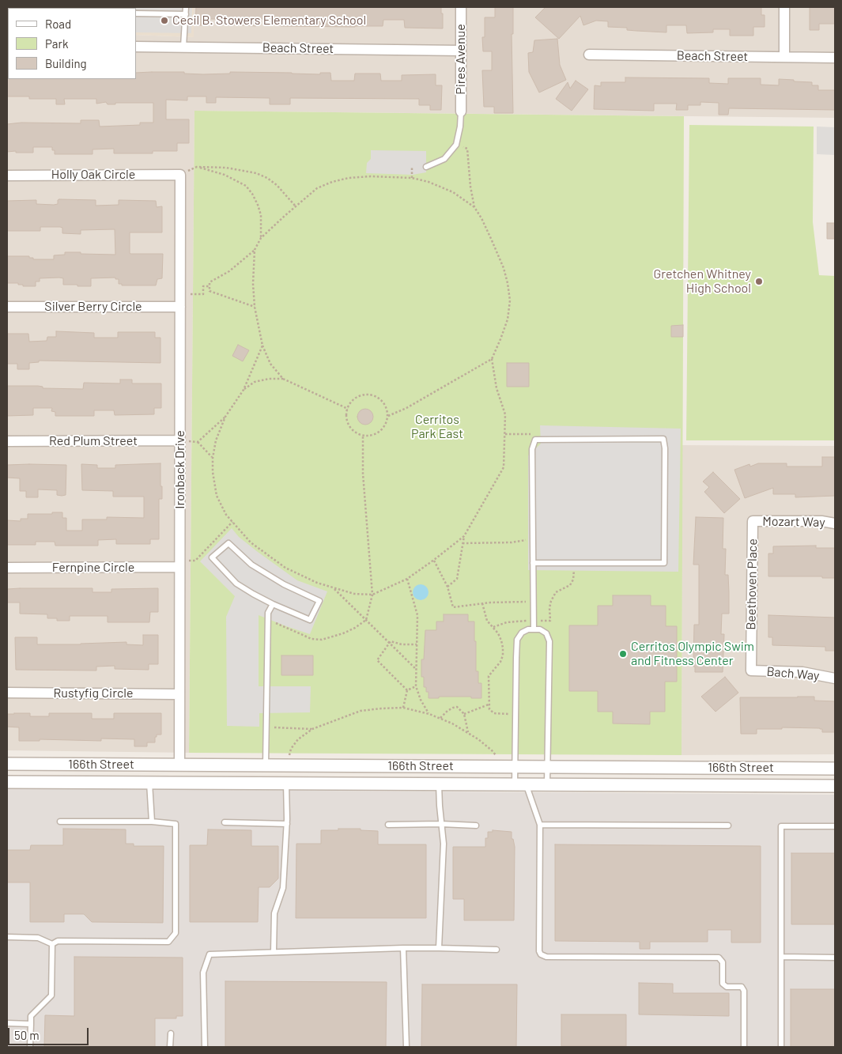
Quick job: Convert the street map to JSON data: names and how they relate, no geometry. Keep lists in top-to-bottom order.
{
  "streets": {
    "street": [
      "Beach Street",
      "Pires Avenue",
      "Holly Oak Circle",
      "Silver Berry Circle",
      "Red Plum Street",
      "Ironback Drive",
      "Mozart Way",
      "Fernpine Circle",
      "Beethoven Place",
      "Bach Way",
      "Rustyfig Circle",
      "166th Street"
    ]
  },
  "crossings": [
    ["Beach Street", "Pires Avenue"],
    ["Holly Oak Circle", "Ironback Drive"],
    ["Silver Berry Circle", "Ironback Drive"],
    ["Red Plum Street", "Ironback Drive"],
    ["Ironback Drive", "Fernpine Circle"],
    ["Ironback Drive", "Rustyfig Circle"],
    ["Ironback Drive", "166th Street"],
    ["Mozart Way", "Beethoven Place"],
    ["Beethoven Place", "Bach Way"]
  ],
  "parks": ["Cerritos Park East"],
  "places": ["Cecil B. Stowers Elementary School", "Gretchen Whitney High School", "Cerritos Olympic Swim and Fitness Center"],
  "legend": ["Road", "Park", "Building"],
  "scale_bar": "50 m"
}
